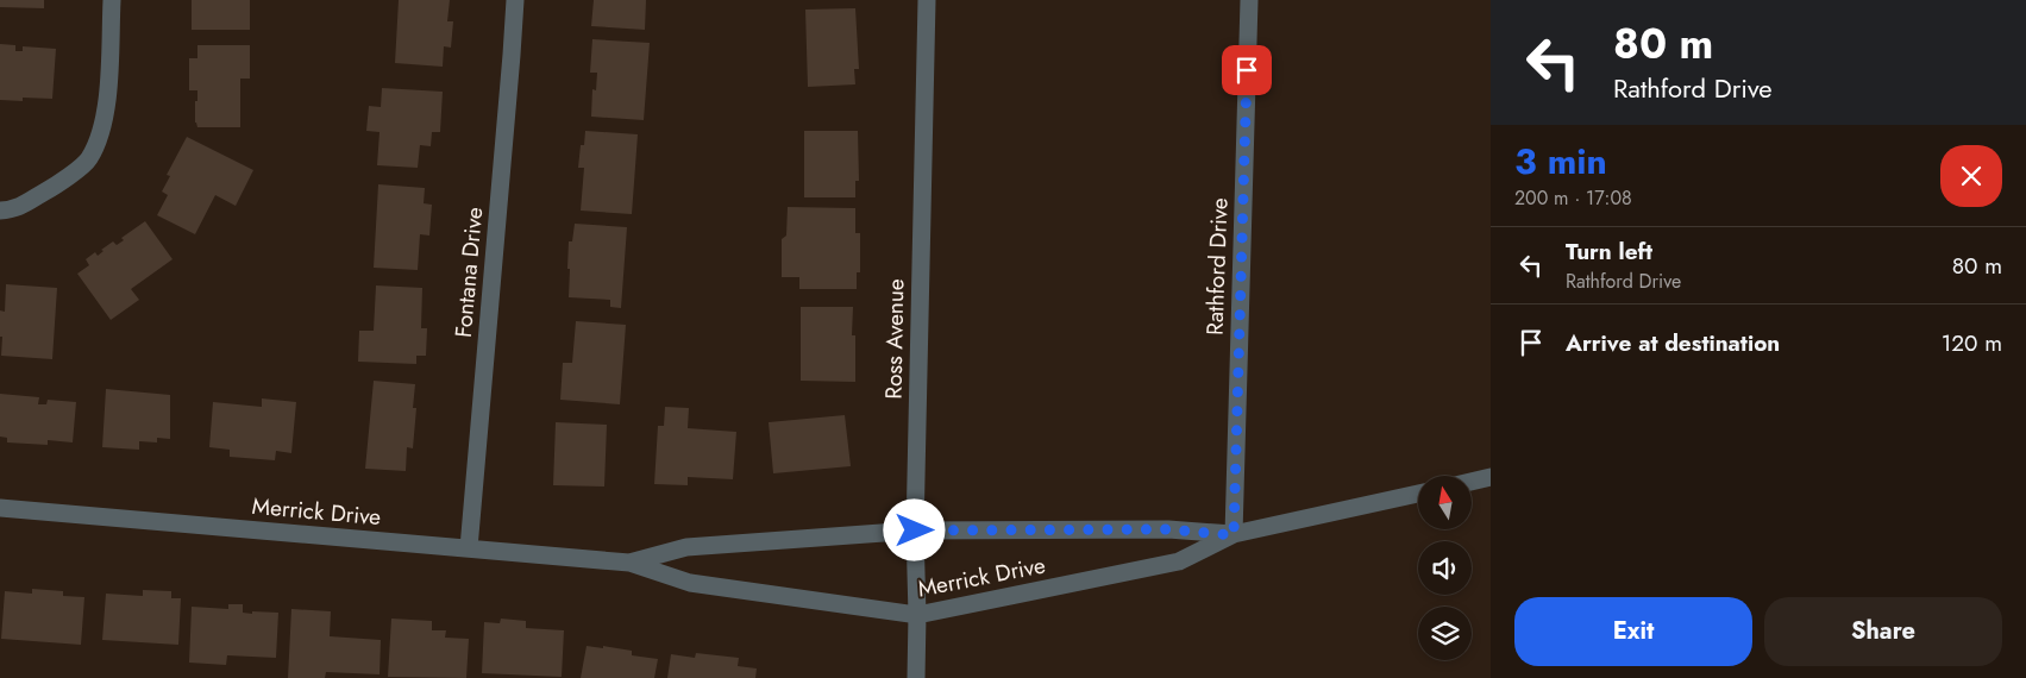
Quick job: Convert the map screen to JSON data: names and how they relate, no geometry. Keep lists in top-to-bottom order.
{
  "streets": {
    "street": [
      "Rathford Drive",
      "Fontana Drive",
      "Ross Avenue",
      "Merrick Drive"
    ]
  },
  "crossings": [
    ["Rathford Drive", "Merrick Drive"],
    ["Fontana Drive", "Merrick Drive"],
    ["Ross Avenue", "Merrick Drive"]
  ],
  "north": "top",
  "page": {
    "turn": ["80 m", "Rathford Drive"],
    "heading": ["3 min", "200 m · 17:08"],
    "list": [
      {
        "name": "Turn left",
        "note": "Rathford Drive",
        "value": "80 m"
      },
      {
        "name": "Arrive at destination",
        "value": "120 m"
      }
    ],
    "buttons": ["Exit", "Share"]
  }
}
